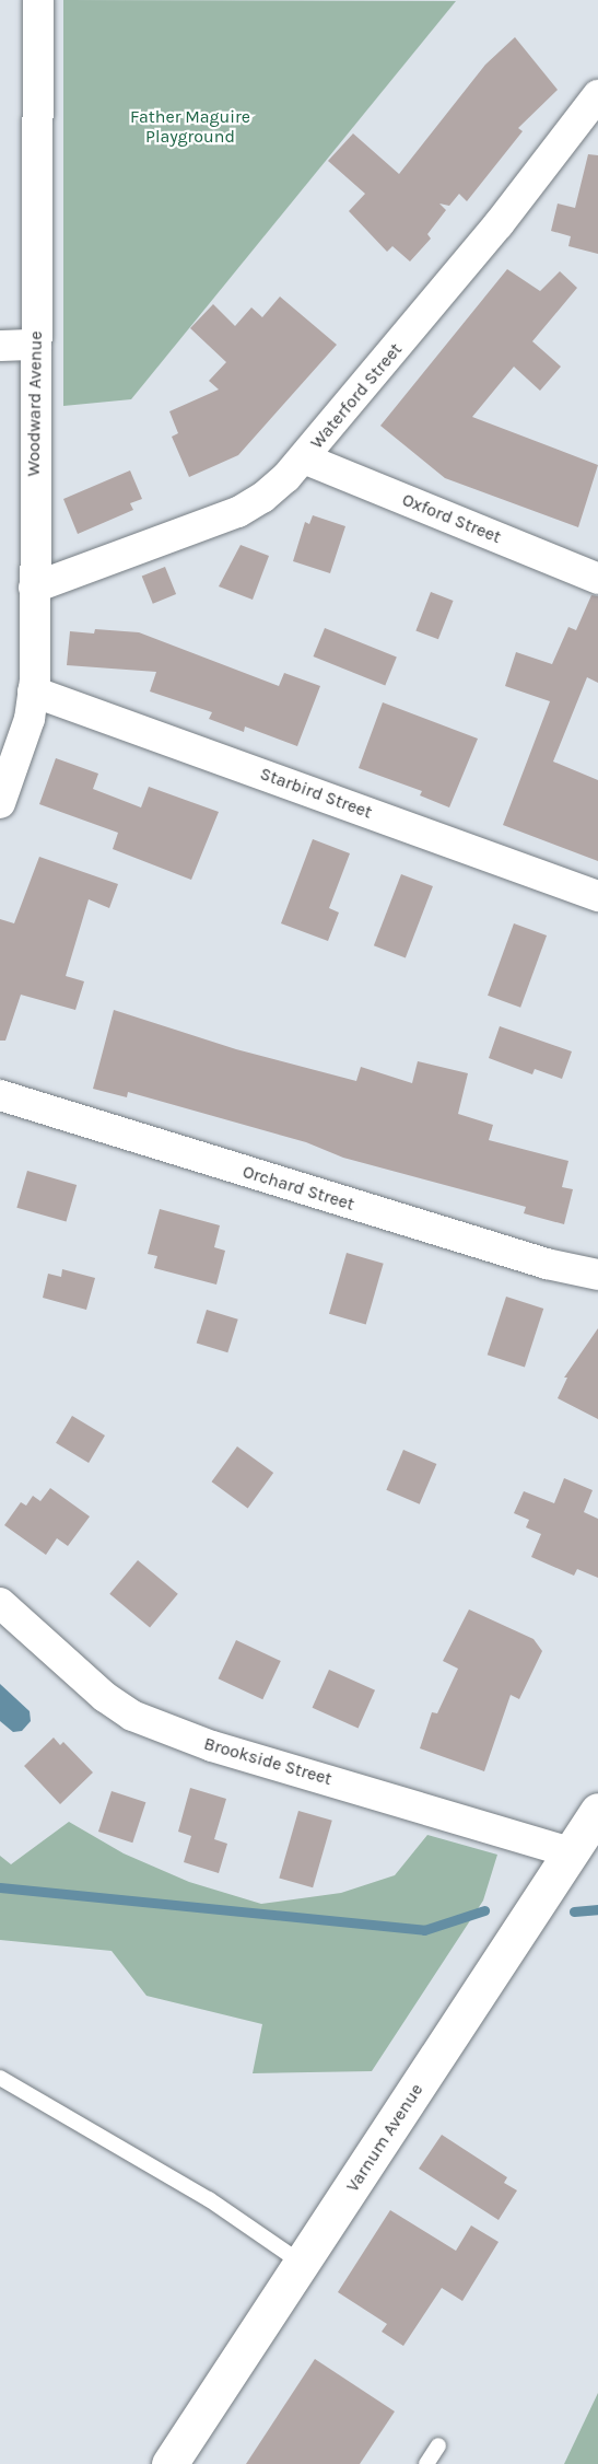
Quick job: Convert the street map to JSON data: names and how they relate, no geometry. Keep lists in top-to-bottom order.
{
  "streets": {
    "main road": ["Varnum Avenue"],
    "street": [
      "Waterford Street",
      "Woodward Avenue",
      "Oxford Street",
      "Starbird Street",
      "Orchard Street",
      "Brookside Street"
    ]
  },
  "crossings": [
    ["Waterford Street", "Woodward Avenue"],
    ["Waterford Street", "Oxford Street"],
    ["Woodward Avenue", "Starbird Street"],
    ["Brookside Street", "Varnum Avenue"]
  ],
  "parks": ["Father Maguire Playground"]
}
